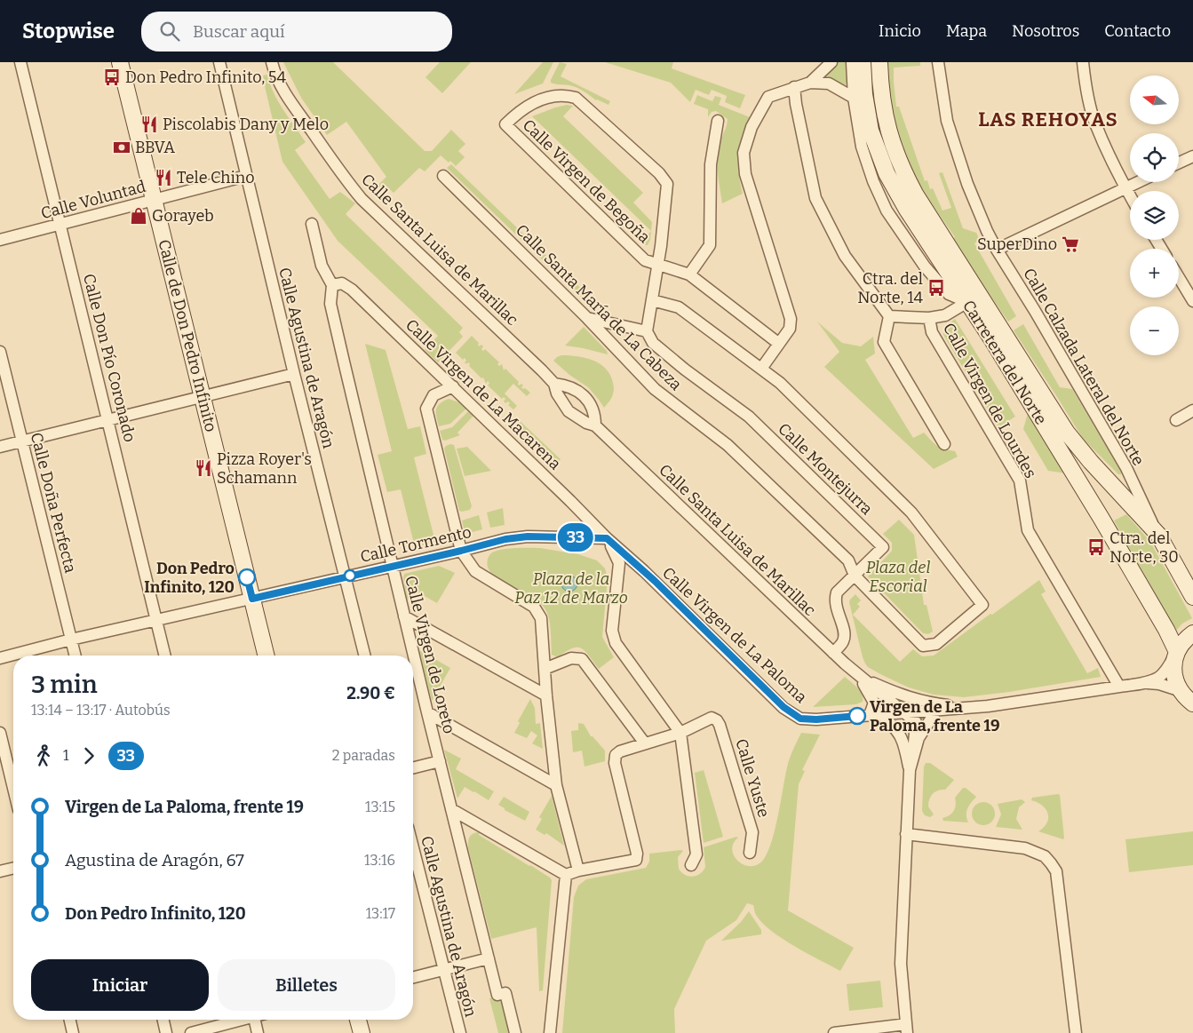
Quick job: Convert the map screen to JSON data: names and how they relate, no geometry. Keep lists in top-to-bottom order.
{
  "streets": {
    "street": [
      "Calle Virgen de Begoña",
      "Calle Voluntad",
      "Calle Santa Luisa de Marillac",
      "Calle Santa María de La Cabeza",
      "Calle de Don Pedro Infinito",
      "Calle Don Pío Coronado",
      "Calle Agustina de Aragón",
      "Carretera del Norte",
      "Calle Calzada Lateral del Norte",
      "Calle Virgen de La Macarena",
      "Calle Virgen de Lourdes",
      "Calle Montejurra",
      "Calle Doña Perfecta",
      "Calle Tormento",
      "Calle Virgen de La Paloma",
      "Calle Virgen de Loreto",
      "Calle Yuste"
    ]
  },
  "crossings": [
    ["Calle Voluntad", "Calle de Don Pedro Infinito"],
    ["Calle Voluntad", "Calle Don Pío Coronado"],
    ["Calle Voluntad", "Calle Agustina de Aragón"],
    ["Calle Santa Luisa de Marillac", "Calle Montejurra"],
    ["Calle Santa Luisa de Marillac", "Calle Virgen de La Paloma"],
    ["Calle Santa María de La Cabeza", "Calle Montejurra"],
    ["Calle de Don Pedro Infinito", "Calle Tormento"],
    ["Calle Don Pío Coronado", "Calle Tormento"],
    ["Calle Agustina de Aragón", "Calle Tormento"],
    ["Carretera del Norte", "Calle Calzada Lateral del Norte"],
    ["Calle Virgen de La Macarena", "Calle Tormento"],
    ["Calle Virgen de La Macarena", "Calle Virgen de La Paloma"],
    ["Calle Virgen de La Macarena", "Calle Virgen de Loreto"],
    ["Calle Doña Perfecta", "Calle Tormento"],
    ["Calle Tormento", "Calle Virgen de La Paloma"],
    ["Calle Tormento", "Calle Virgen de Loreto"]
  ],
  "districts": ["LAS REHOYAS"],
  "parks": ["Plaza del Escorial", "Plaza de la Paz 12 de Marzo"],
  "places": {
    "bus stop": ["Don Pedro Infinito, 54", "Ctra. del Norte, 14", "Ctra. del Norte, 30"],
    "restaurant": ["Piscolabis Dany y Melo", "Tele Chino", "Pizza Royer's Schamann"],
    "bank": ["BBVA"],
    "shop": ["Gorayeb"],
    "supermarket": ["SuperDino"],
    "other": ["Don Pedro Infinito, 120", "Virgen de La Paloma, frente 19"]
  },
  "lines": ["bus line 33"],
  "north": "left",
  "page": {
    "header": "Stopwise",
    "search": "Buscar aquí",
    "nav": [
      "Inicio",
      "Mapa",
      "Nosotros",
      "Contacto"
    ],
    "on_map": "33",
    "map_buttons": ["+", "−"],
    "heading": ["3 min", "13:14 – 13:17 · Autobús", "2.90 €"],
    "legs": ["1", "33", "2 paradas"],
    "list": [
      {
        "name": "Virgen de La Paloma, frente 19",
        "value": "13:15"
      },
      {
        "name": "Agustina de Aragón, 67",
        "value": "13:16"
      },
      {
        "name": "Don Pedro Infinito, 120",
        "value": "13:17"
      }
    ],
    "buttons": ["Iniciar", "Billetes"]
  }
}
